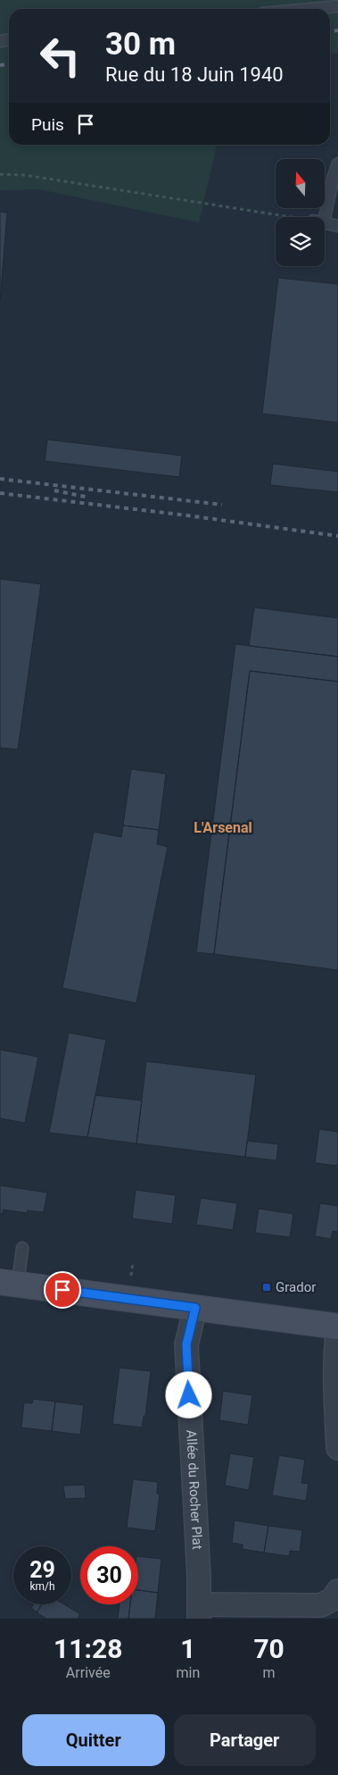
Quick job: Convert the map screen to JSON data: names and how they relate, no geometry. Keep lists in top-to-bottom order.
{
  "streets": {
    "street": ["Allée du Rocher Plat"]
  },
  "districts": ["L'Arsenal"],
  "places": {
    "transit": ["Grador"]
  },
  "north": "top",
  "page": {
    "turn": ["30 m", "Rue du 18 Juin 1940"],
    "then": "Puis",
    "speed": "29 km/h",
    "limit": "30",
    "eta": [
      "11:28",
      "Arrivée",
      "1",
      "min",
      "70",
      "m"
    ],
    "buttons": ["Quitter", "Partager"]
  }
}
